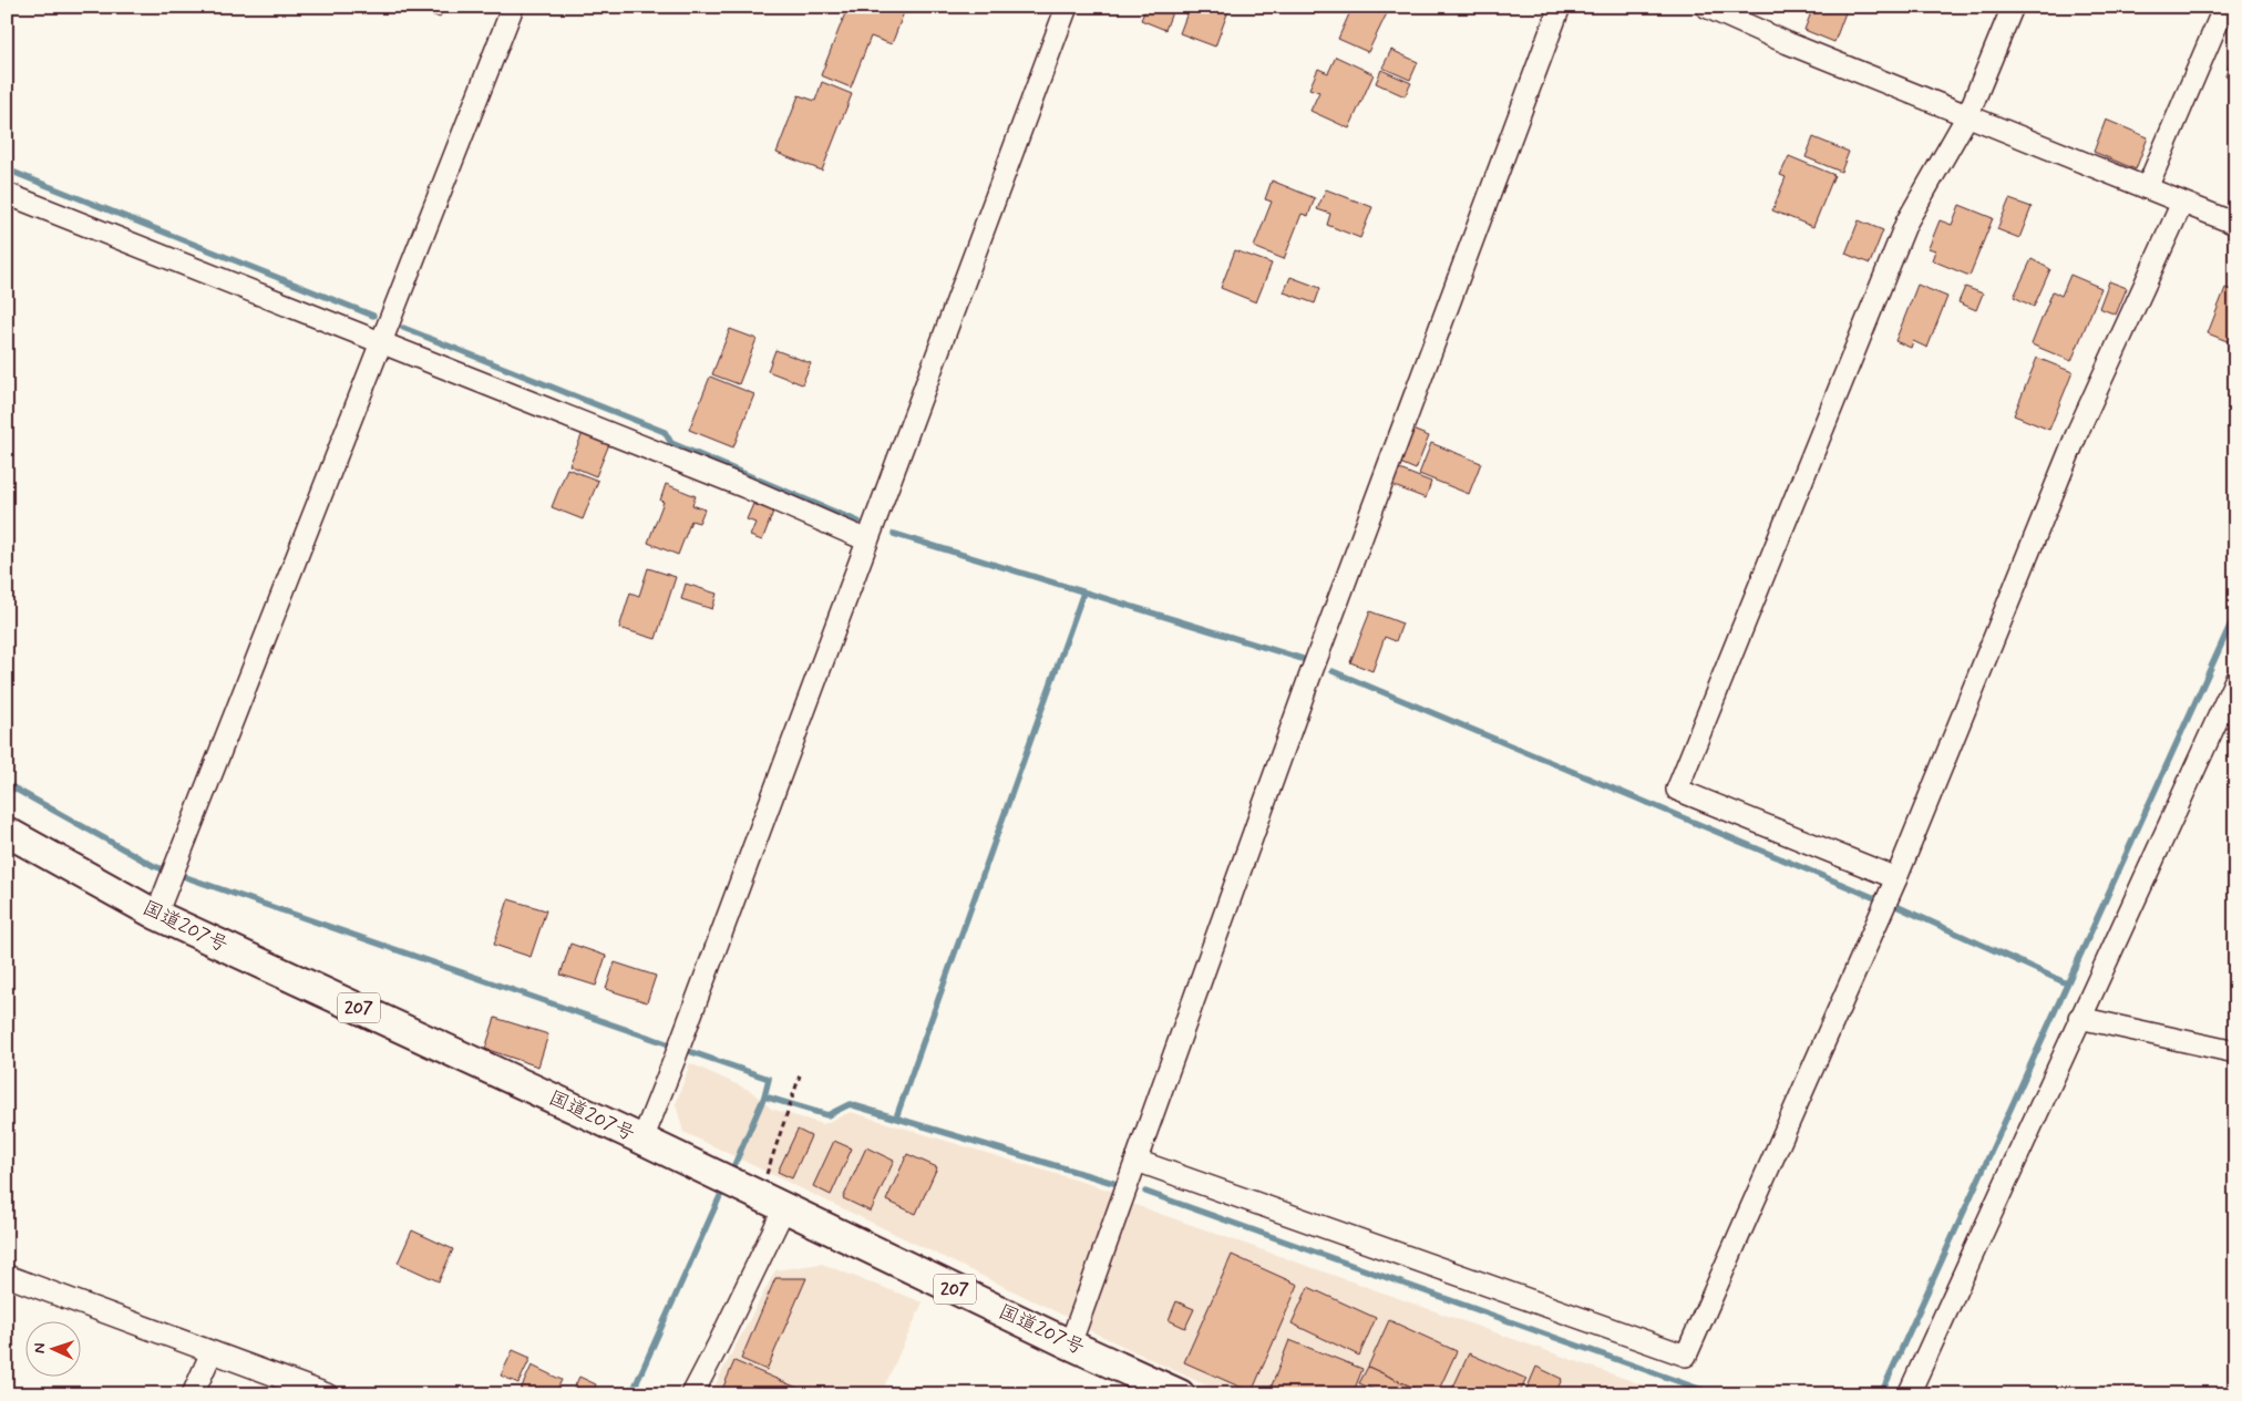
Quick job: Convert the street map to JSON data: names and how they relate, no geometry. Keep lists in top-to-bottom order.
{
  "streets": {
    "highway": ["国道207号", "207"]
  },
  "north": "left"
}
